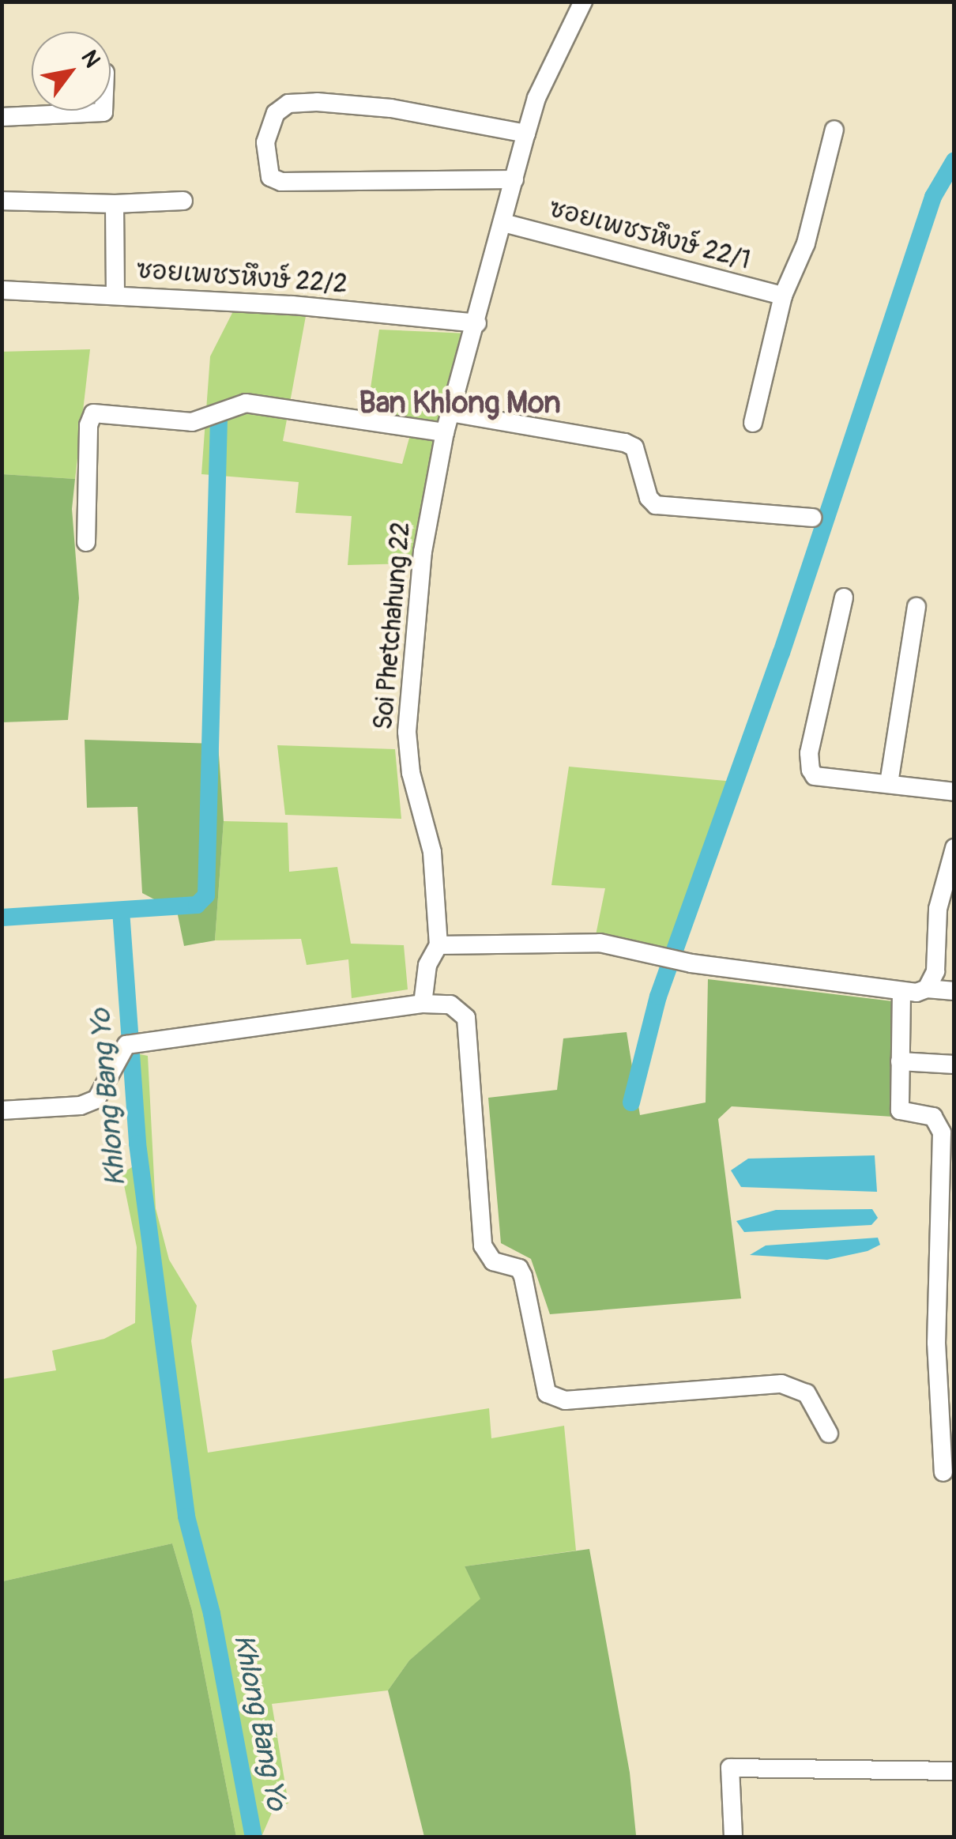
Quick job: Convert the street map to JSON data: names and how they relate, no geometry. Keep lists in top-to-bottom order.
{
  "streets": {
    "street": ["ซอยเพชรหึงษ์ 22/1", "ซอยเพชรหึงษ์ 22/2", "Soi Phetchahung 22"]
  },
  "crossings": [
    ["ซอยเพชรหึงษ์ 22/1", "Soi Phetchahung 22"],
    ["ซอยเพชรหึงษ์ 22/2", "Soi Phetchahung 22"]
  ],
  "districts": ["Ban Khlong Mon"],
  "water": ["Khlong Bang Yo"],
  "north": "top right"
}
